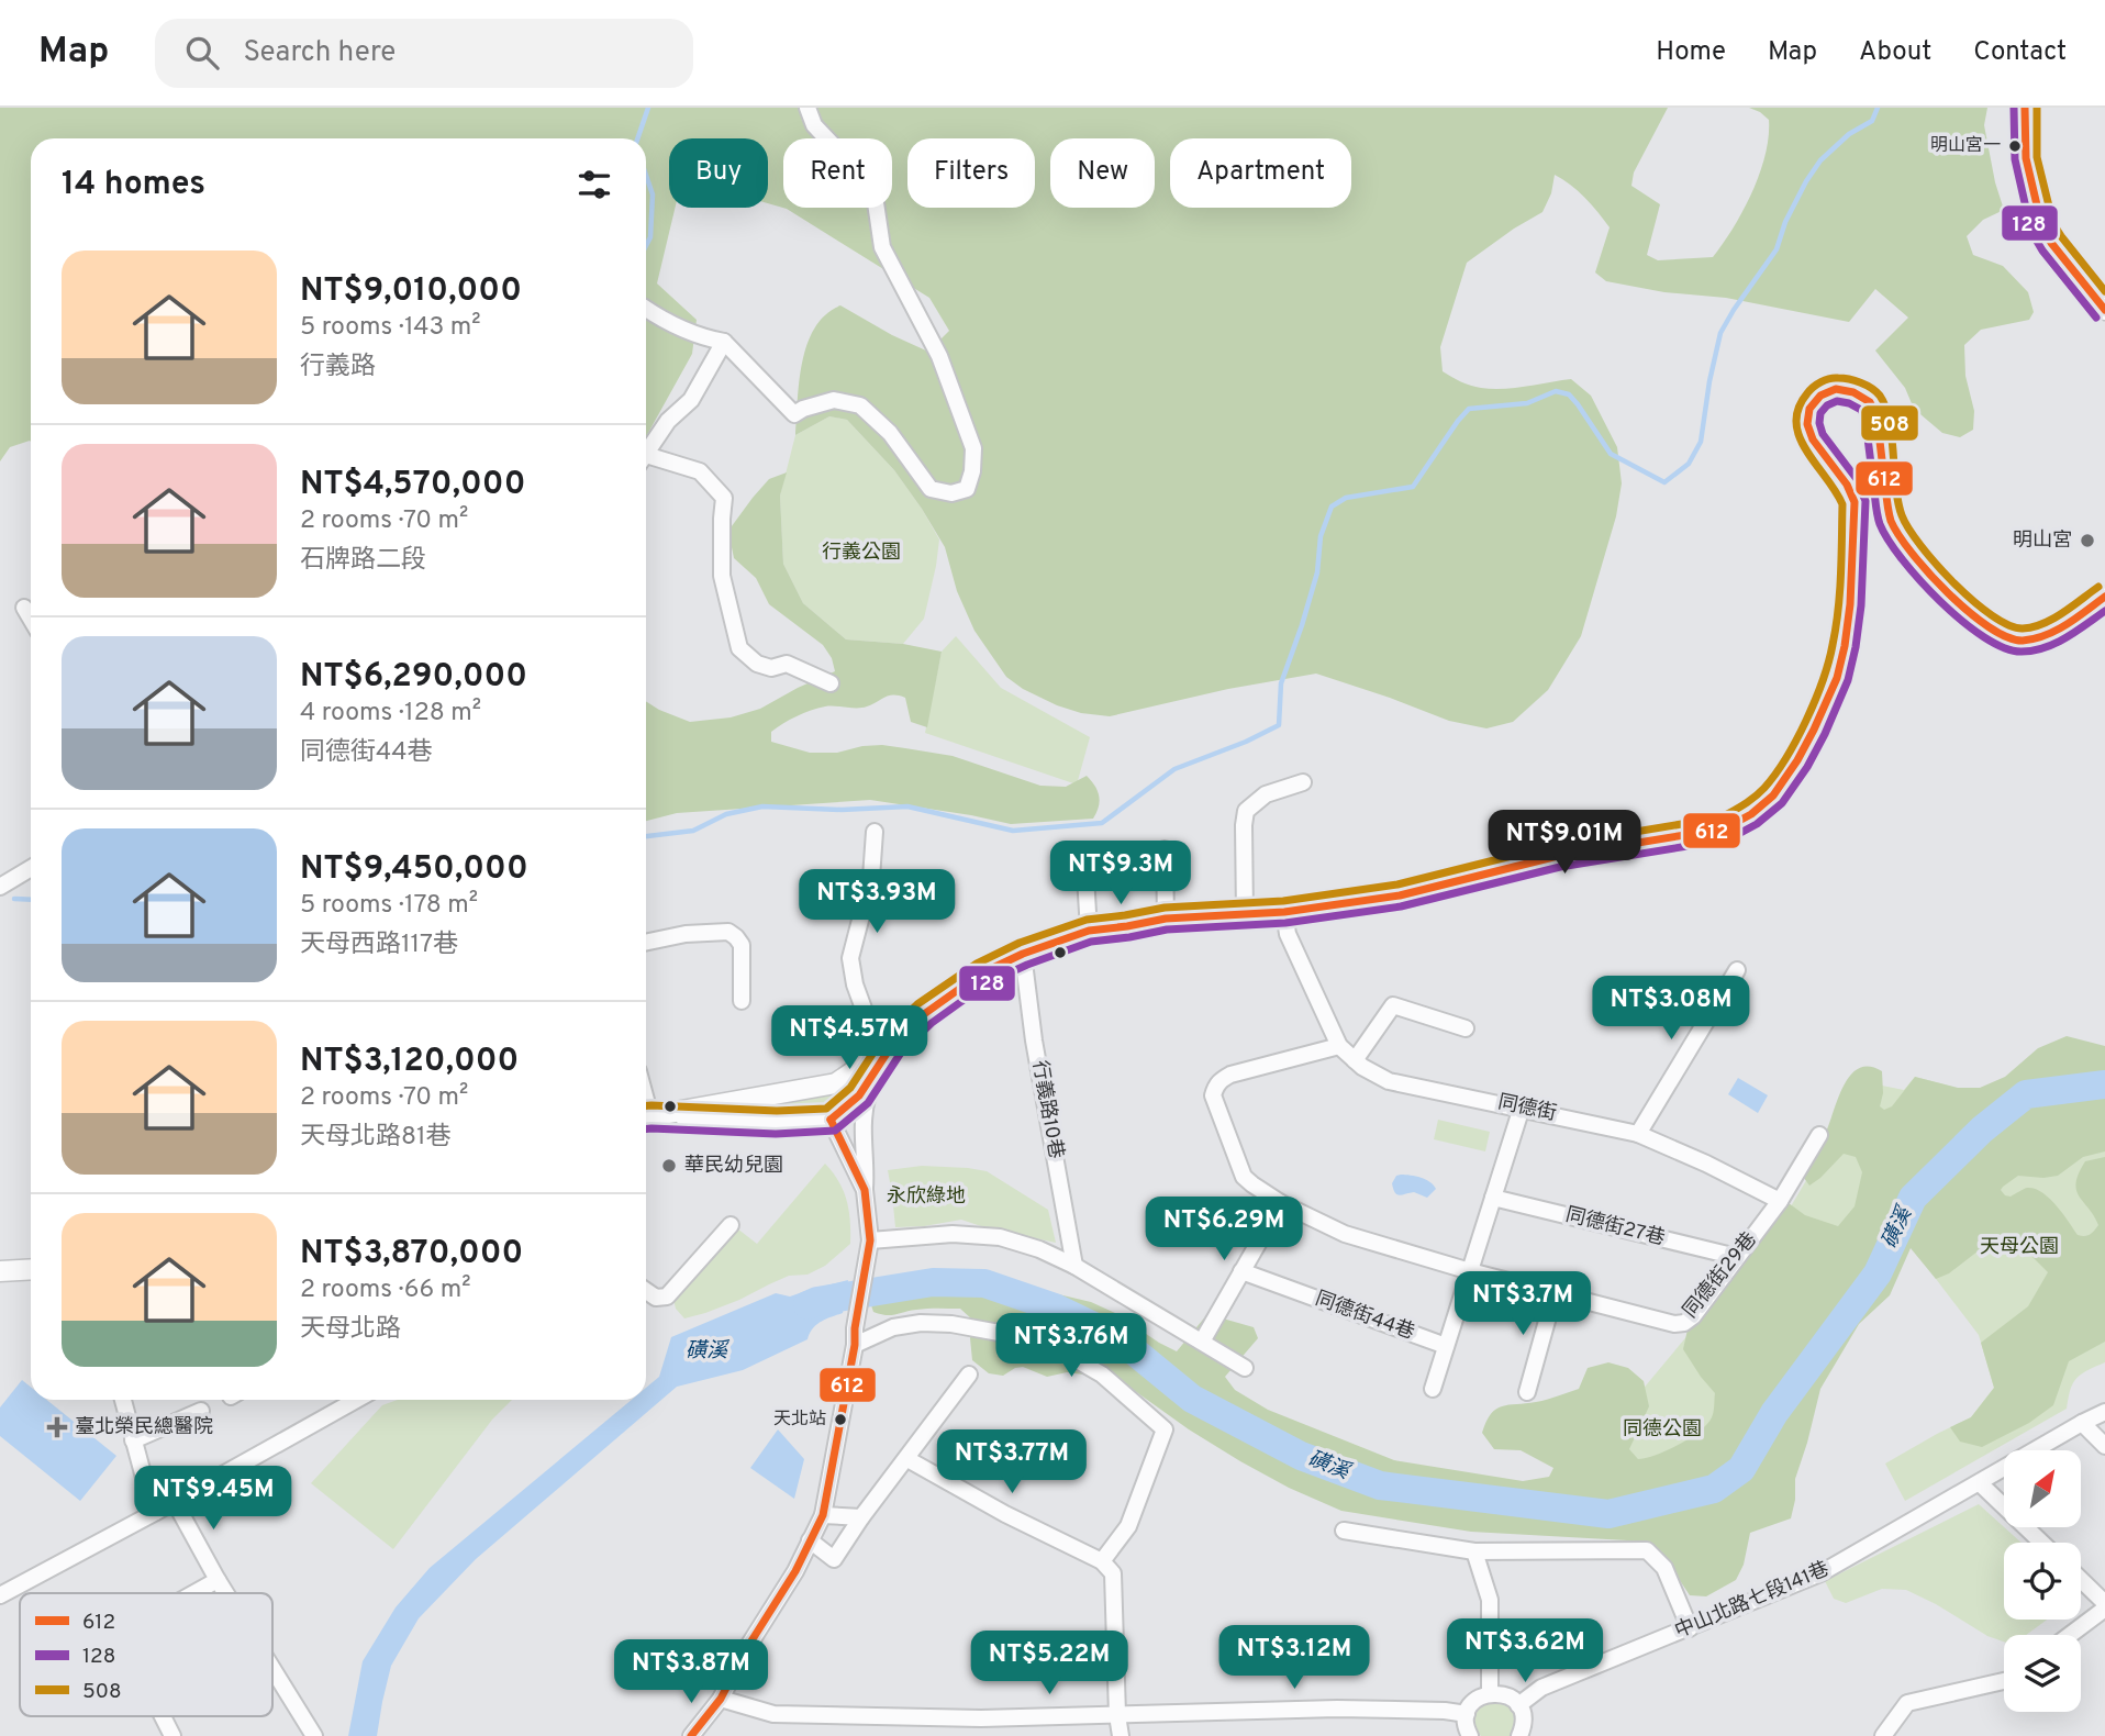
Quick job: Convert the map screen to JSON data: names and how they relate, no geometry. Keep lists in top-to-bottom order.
{
  "streets": {
    "street": [
      "同德街",
      "行義路10巷",
      "同德街27巷",
      "同德街29巷",
      "同德街44巷",
      "中山北路七段141巷"
    ]
  },
  "crossings": [
    ["同德街", "同德街29巷"],
    ["同德街27巷", "同德街29巷"]
  ],
  "water": ["磺溪"],
  "parks": [
    "行義公園",
    "永欣綠地",
    "天母公園",
    "同德公園"
  ],
  "places": {
    "other": [
      "明山宮一",
      "明山宮",
      "華民幼兒園",
      "天北站"
    ],
    "health": ["臺北榮民總醫院"]
  },
  "lines": ["transit line 612", "transit line 128", "transit line 508"],
  "legend": ["612", "128", "508"],
  "north": "top right",
  "page": {
    "header": "Map",
    "search": "Search here",
    "nav": [
      "Home",
      "Map",
      "About",
      "Contact"
    ],
    "chip": [
      "Buy",
      "Rent",
      "Filters",
      "New",
      "Apartment"
    ],
    "heading": "14 homes",
    "list": [
      {
        "name": "NT$9,010,000",
        "note": "5 rooms · 143 m² · 行義路"
      },
      {
        "name": "NT$4,570,000",
        "note": "2 rooms · 70 m² · 石牌路二段"
      },
      {
        "name": "NT$6,290,000",
        "note": "4 rooms · 128 m² · 同德街44巷"
      },
      {
        "name": "NT$9,450,000",
        "note": "5 rooms · 178 m² · 天母西路117巷"
      },
      {
        "name": "NT$3,120,000",
        "note": "2 rooms · 70 m² · 天母北路81巷"
      },
      {
        "name": "NT$3,870,000",
        "note": "2 rooms · 66 m² · 天母北路"
      }
    ],
    "price": [
      "NT$9.01M",
      "NT$9.3M",
      "NT$3.93M",
      "NT$3.08M",
      "NT$4.57M",
      "NT$6.29M",
      "NT$3.7M",
      "NT$3.76M",
      "NT$3.77M",
      "NT$9.45M",
      "NT$3.62M",
      "NT$3.12M",
      "NT$5.22M",
      "NT$3.87M"
    ]
  }
}
